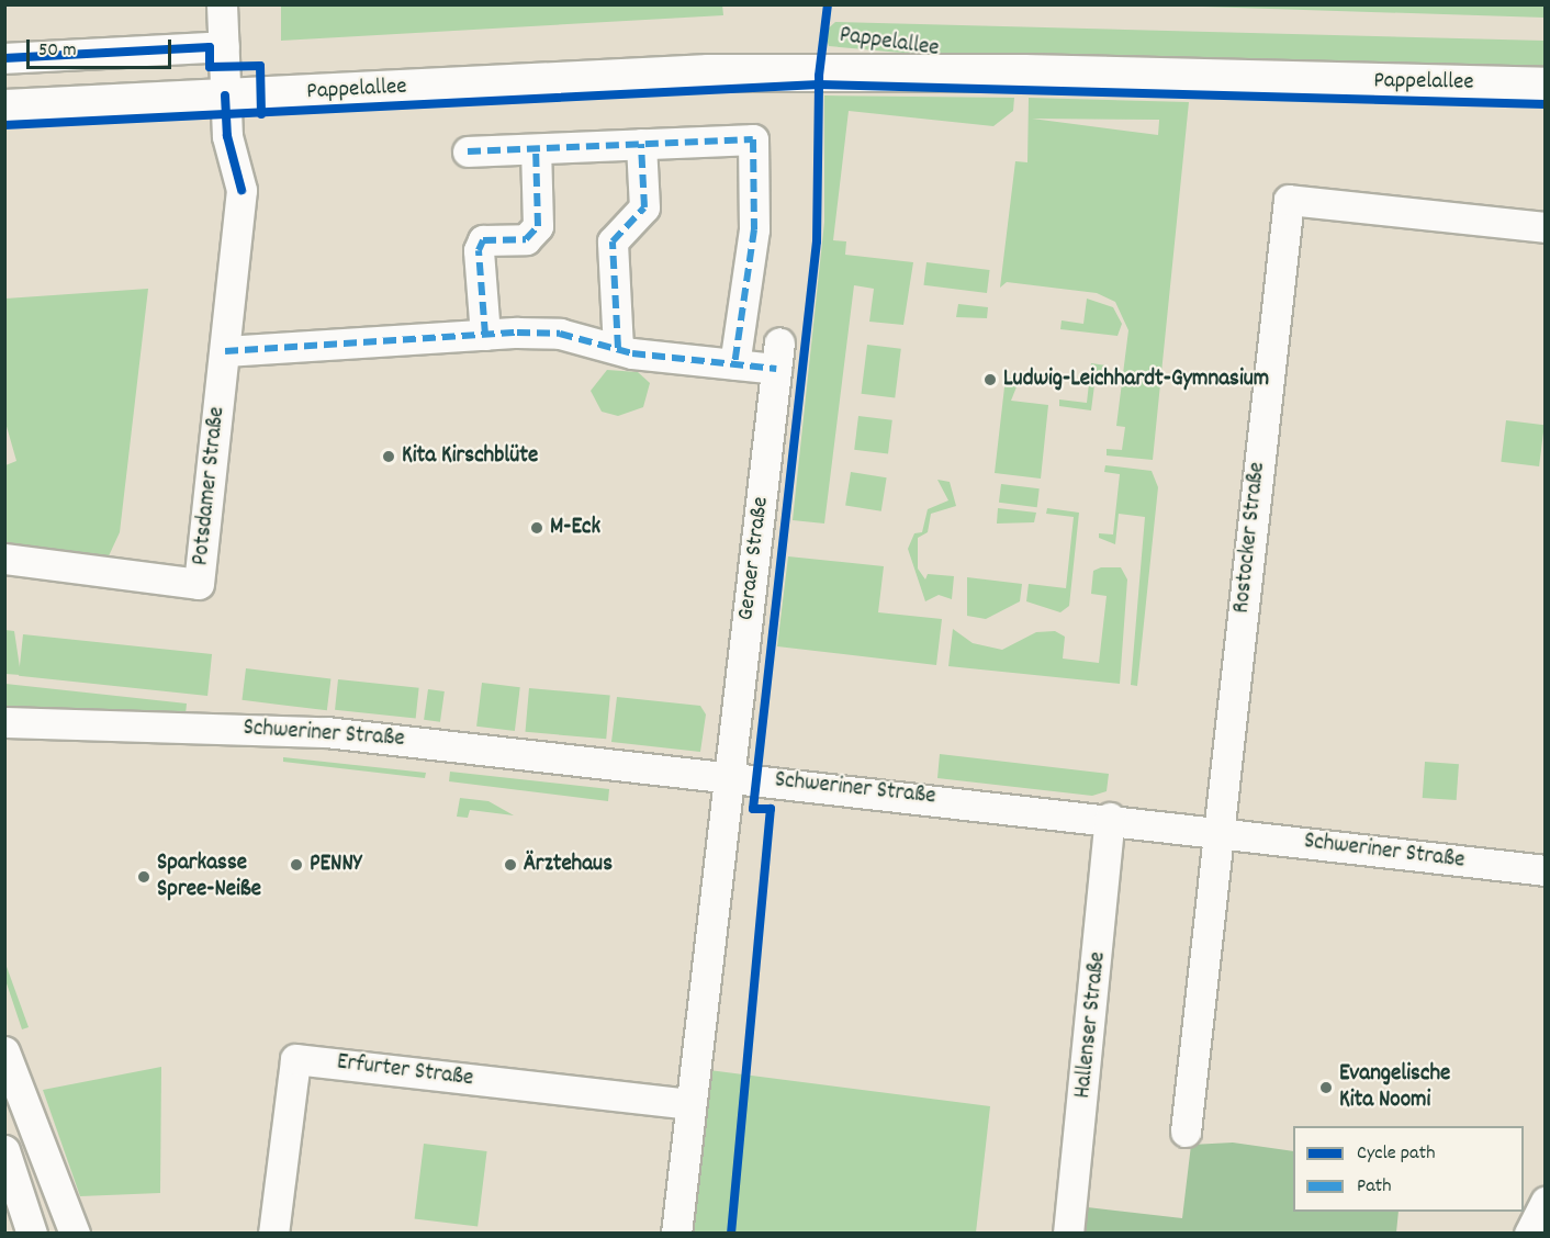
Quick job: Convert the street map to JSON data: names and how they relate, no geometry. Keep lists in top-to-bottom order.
{
  "streets": {
    "main road": ["Pappelallee"],
    "street": [
      "Potsdamer Straße",
      "Rostocker Straße",
      "Geraer Straße",
      "Schweriner Straße",
      "Hallenser Straße",
      "Erfurter Straße"
    ]
  },
  "crossings": [
    ["Pappelallee", "Potsdamer Straße"],
    ["Rostocker Straße", "Schweriner Straße"],
    ["Geraer Straße", "Schweriner Straße"],
    ["Schweriner Straße", "Hallenser Straße"]
  ],
  "places": [
    "Ludwig-Leichhardt-Gymnasium",
    "Kita Kirschblüte",
    "M-Eck",
    "PENNY",
    "Ärztehaus",
    "Sparkasse Spree-Neiße",
    "Evangelische Kita Noomi"
  ],
  "legend": ["Cycle path", "Path"],
  "scale_bar": "50 m"
}
